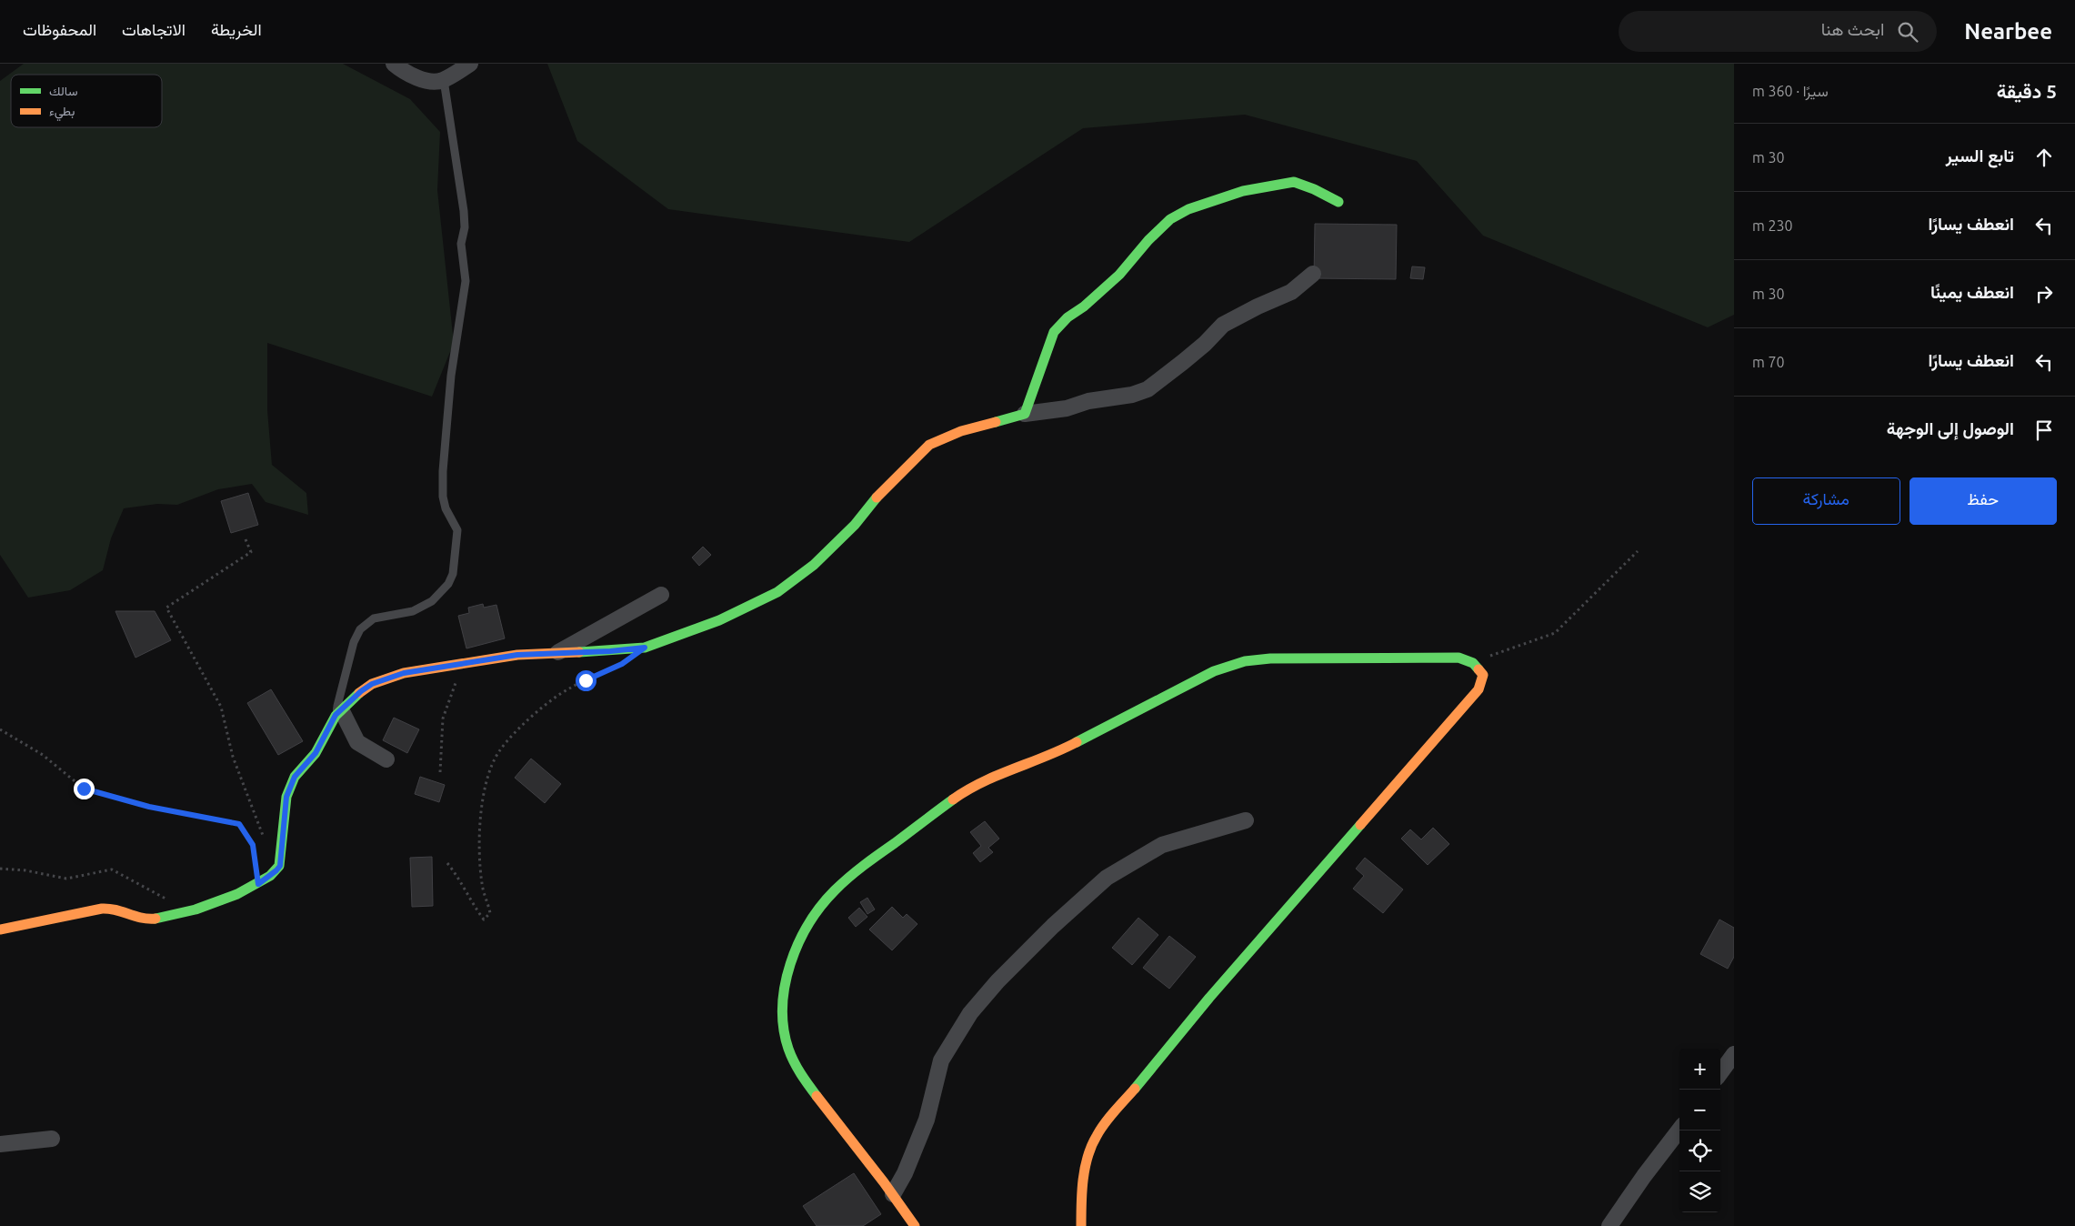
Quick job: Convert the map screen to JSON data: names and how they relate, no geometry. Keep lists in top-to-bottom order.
{
  "legend": ["سالك", "بطيء"],
  "page": {
    "header": "Nearbee",
    "search": "ابحث هنا",
    "nav": ["الخريطة", "الاتجاهات", "المحفوظات"],
    "heading": ["5 دقيقة", "سيرًا · 360 m"],
    "list": [
      ["تابع السير", "30 m"],
      ["انعطف يسارًا", "230 m"],
      ["انعطف يمينًا", "30 m"],
      ["انعطف يسارًا", "70 m"],
      "الوصول إلى الوجهة"
    ],
    "buttons": ["حفظ", "مشاركة"],
    "map_buttons": ["+", "−"]
  }
}
